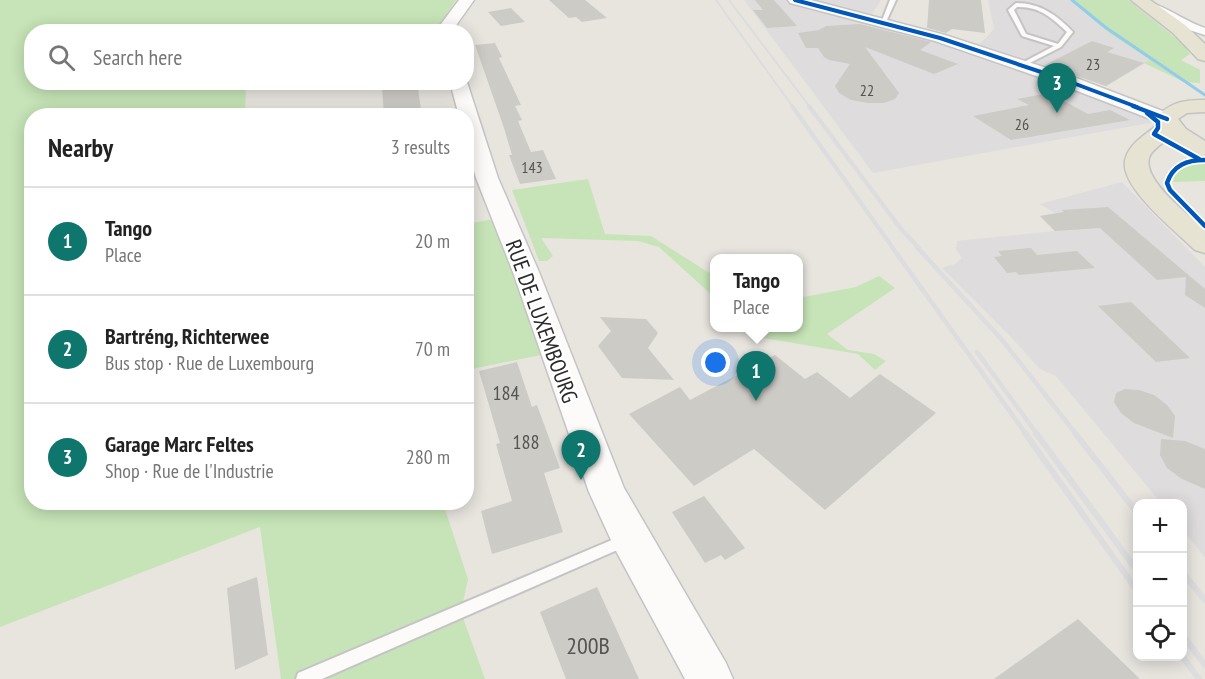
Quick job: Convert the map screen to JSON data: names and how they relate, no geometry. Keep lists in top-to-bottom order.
{
  "streets": {
    "main road": ["RUE DE LUXEMBOURG"]
  },
  "house_numbers": [
    "23",
    "22",
    "26",
    "143",
    "184",
    "188",
    "200B"
  ],
  "page": {
    "search": "Search here",
    "pins": ["3", "1", "2"],
    "heading": ["Nearby", "3 results"],
    "list": [
      {
        "mark": "1",
        "name": "Tango",
        "note": "Place",
        "value": "20 m"
      },
      {
        "mark": "2",
        "name": "Bartréng, Richterwee",
        "note": "Bus stop · Rue de Luxembourg",
        "value": "70 m"
      },
      {
        "mark": "3",
        "name": "Garage Marc Feltes",
        "note": "Shop · Rue de l'Industrie",
        "value": "280 m"
      }
    ],
    "popup": ["Tango", "Place"],
    "map_buttons": ["+", "−"]
  }
}
